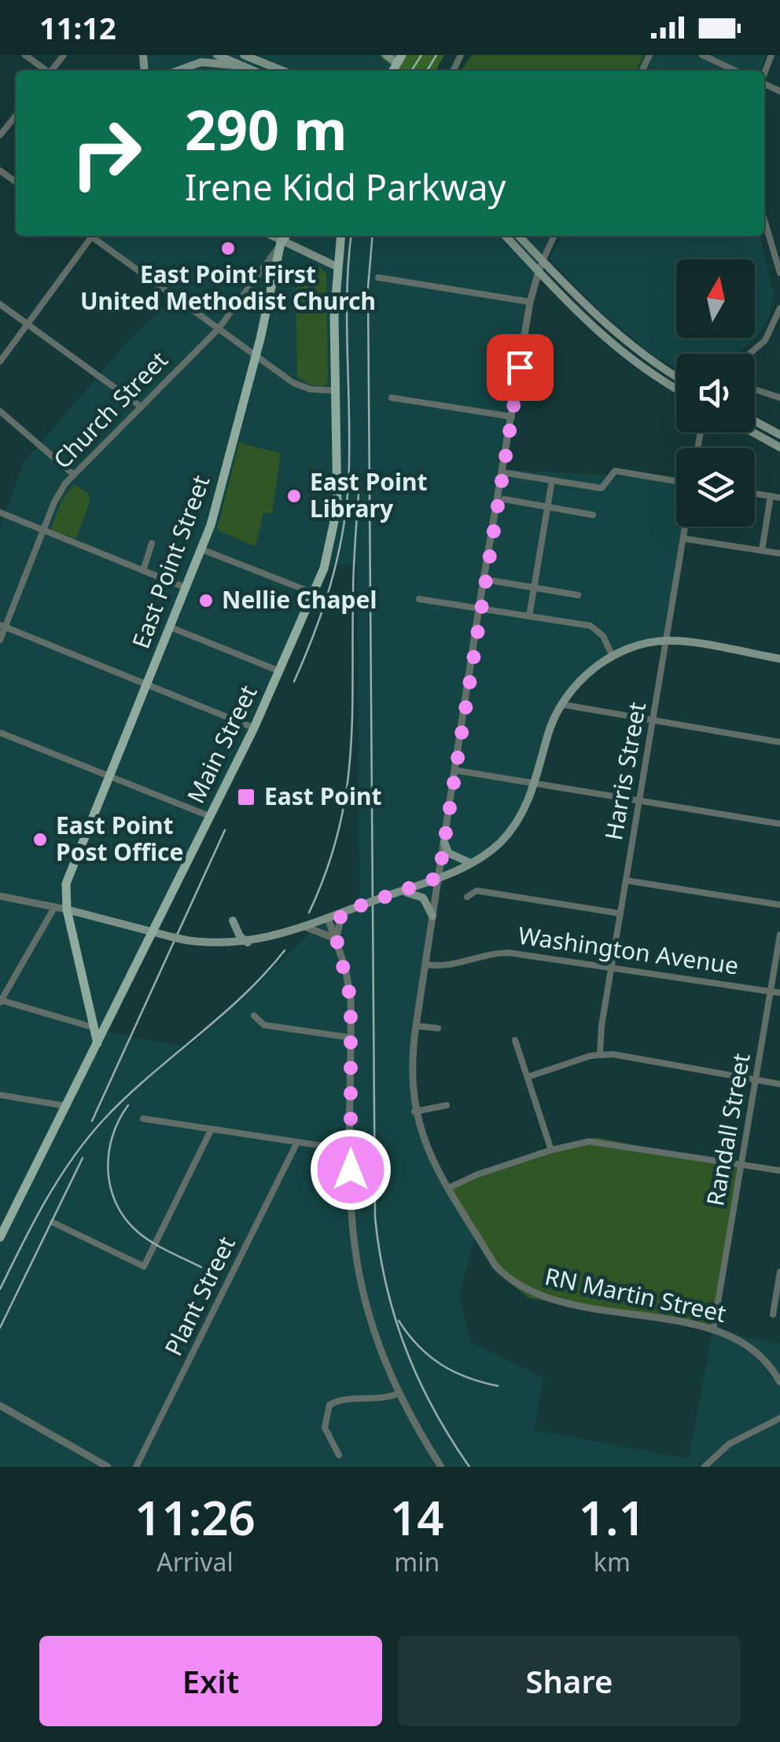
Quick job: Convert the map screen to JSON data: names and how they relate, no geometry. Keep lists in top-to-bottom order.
{
  "streets": {
    "main road": ["Church Street", "East Point Street", "Main Street"],
    "street": [
      "Harris Street",
      "Washington Avenue",
      "Randall Street",
      "RN Martin Street",
      "Plant Street"
    ]
  },
  "crossings": [
    ["Church Street", "East Point Street"],
    ["East Point Street", "Main Street"],
    ["Harris Street", "Washington Avenue"],
    ["Washington Avenue", "Randall Street"],
    ["Washington Avenue", "RN Martin Street"],
    ["Randall Street", "RN Martin Street"]
  ],
  "places": {
    "other": [
      "East Point First United Methodist Church",
      "East Point Library",
      "Nellie Chapel",
      "East Point Post Office"
    ],
    "transit": ["East Point"]
  },
  "north": "top",
  "page": {
    "status": "11:12",
    "turn": ["290 m", "Irene Kidd Parkway"],
    "eta": [
      "11:26",
      "Arrival",
      "14",
      "min",
      "1.1",
      "km"
    ],
    "buttons": ["Exit", "Share"]
  }
}
